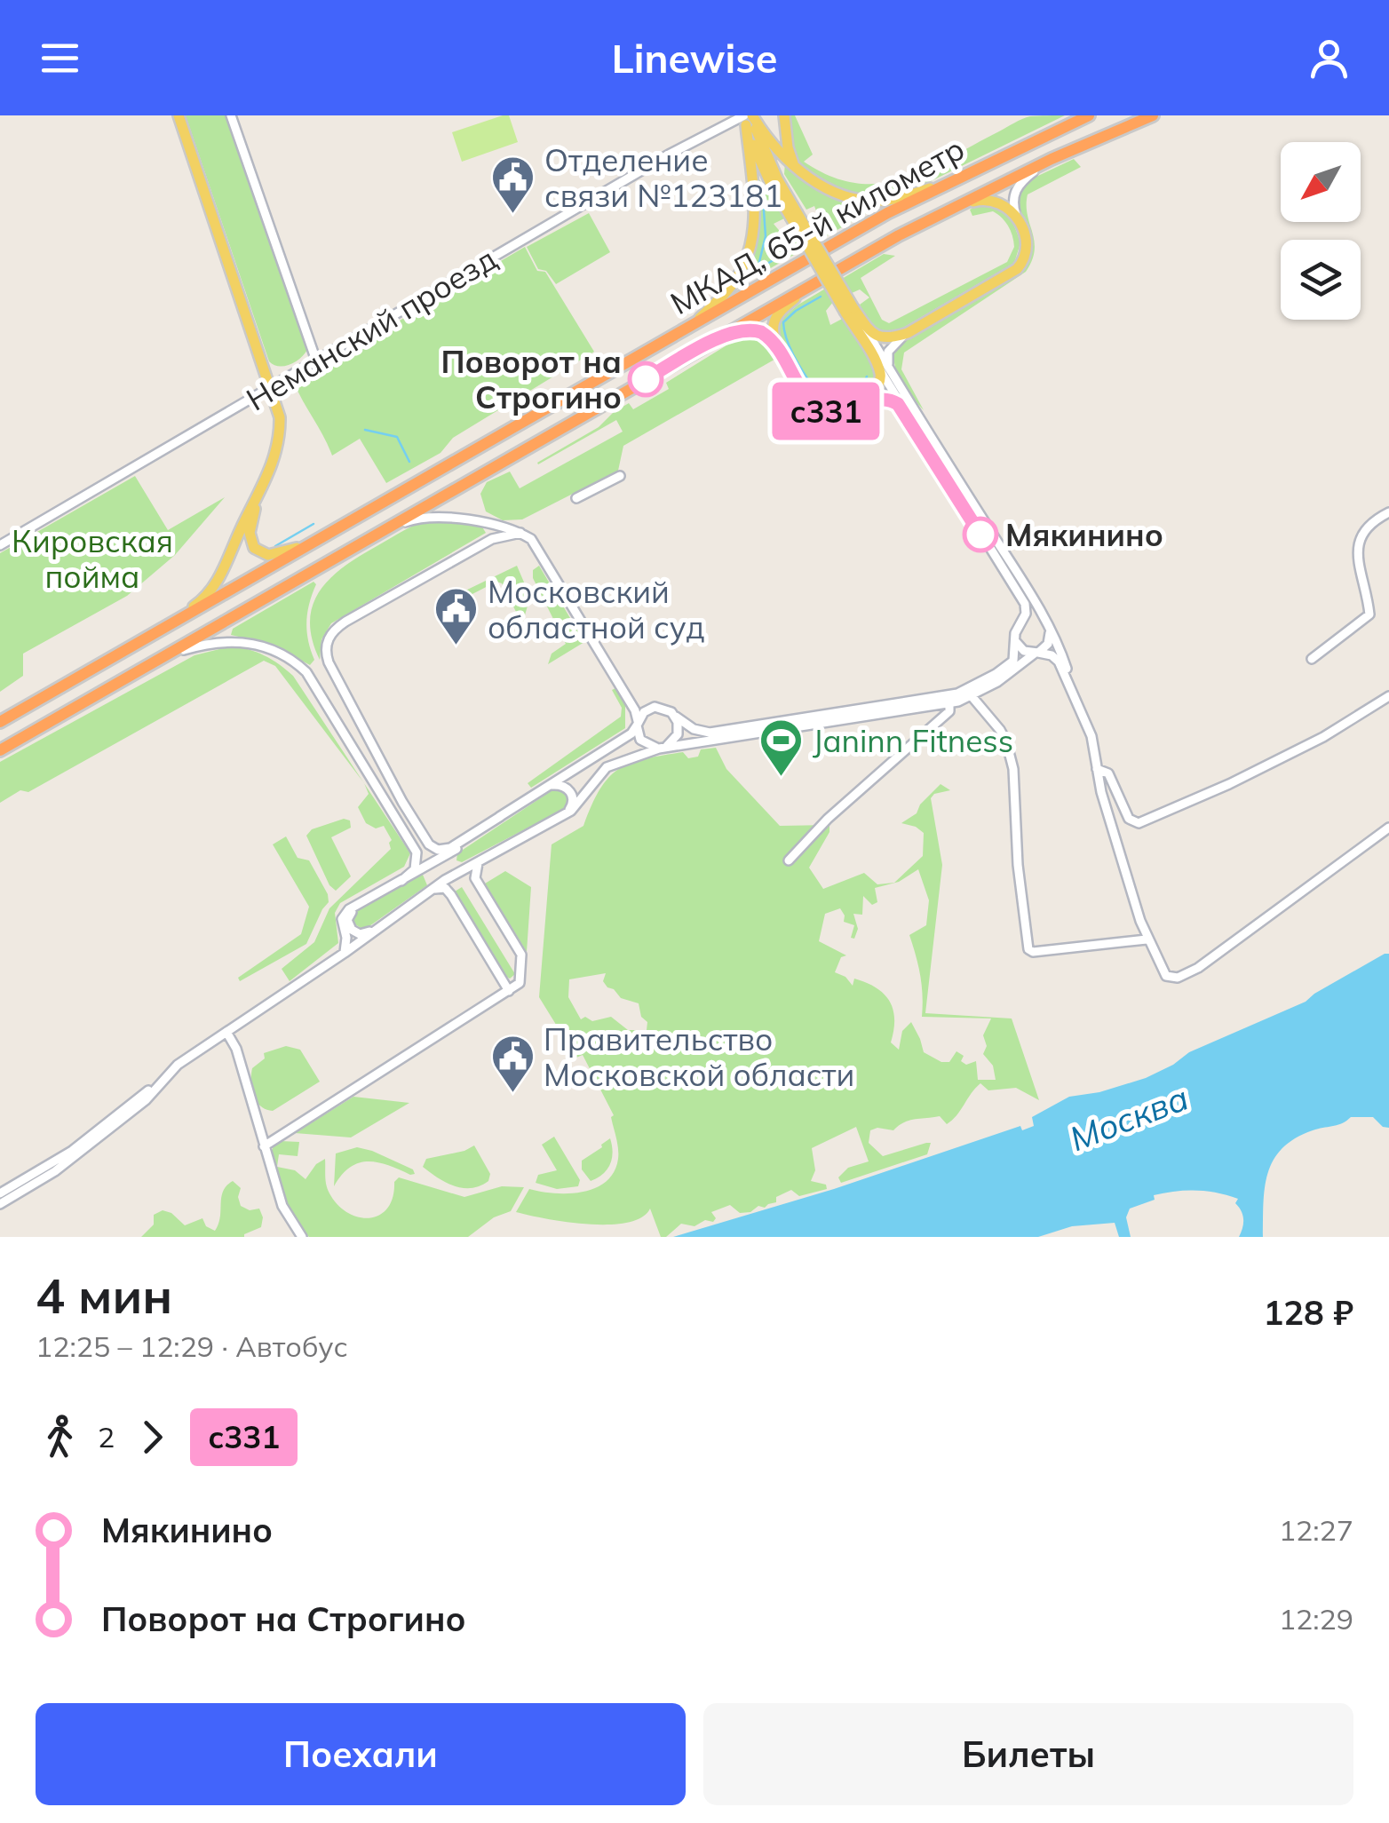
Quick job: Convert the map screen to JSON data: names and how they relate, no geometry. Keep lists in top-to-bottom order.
{
  "streets": {
    "highway": ["МКАД, 65-й километр"],
    "street": ["Неманский проезд"]
  },
  "water": ["Москва"],
  "parks": ["Кировская пойма"],
  "places": {
    "public building": ["Отделение связи №123181", "Московский областной суд", "Правительство Московской области"],
    "other": ["Поворот на Строгино", "Мякинино"],
    "sports": ["Janinn Fitness"]
  },
  "lines": ["bus line с331"],
  "north": "bottom left",
  "page": {
    "header": "Linewise",
    "on_map": "с331",
    "heading": ["4 мин", "12:25 – 12:29 · Автобус", "128 ₽"],
    "legs": ["2", "с331"],
    "list": [
      {
        "name": "Мякинино",
        "value": "12:27"
      },
      {
        "name": "Поворот на Строгино",
        "value": "12:29"
      }
    ],
    "buttons": ["Поехали", "Билеты"]
  }
}
